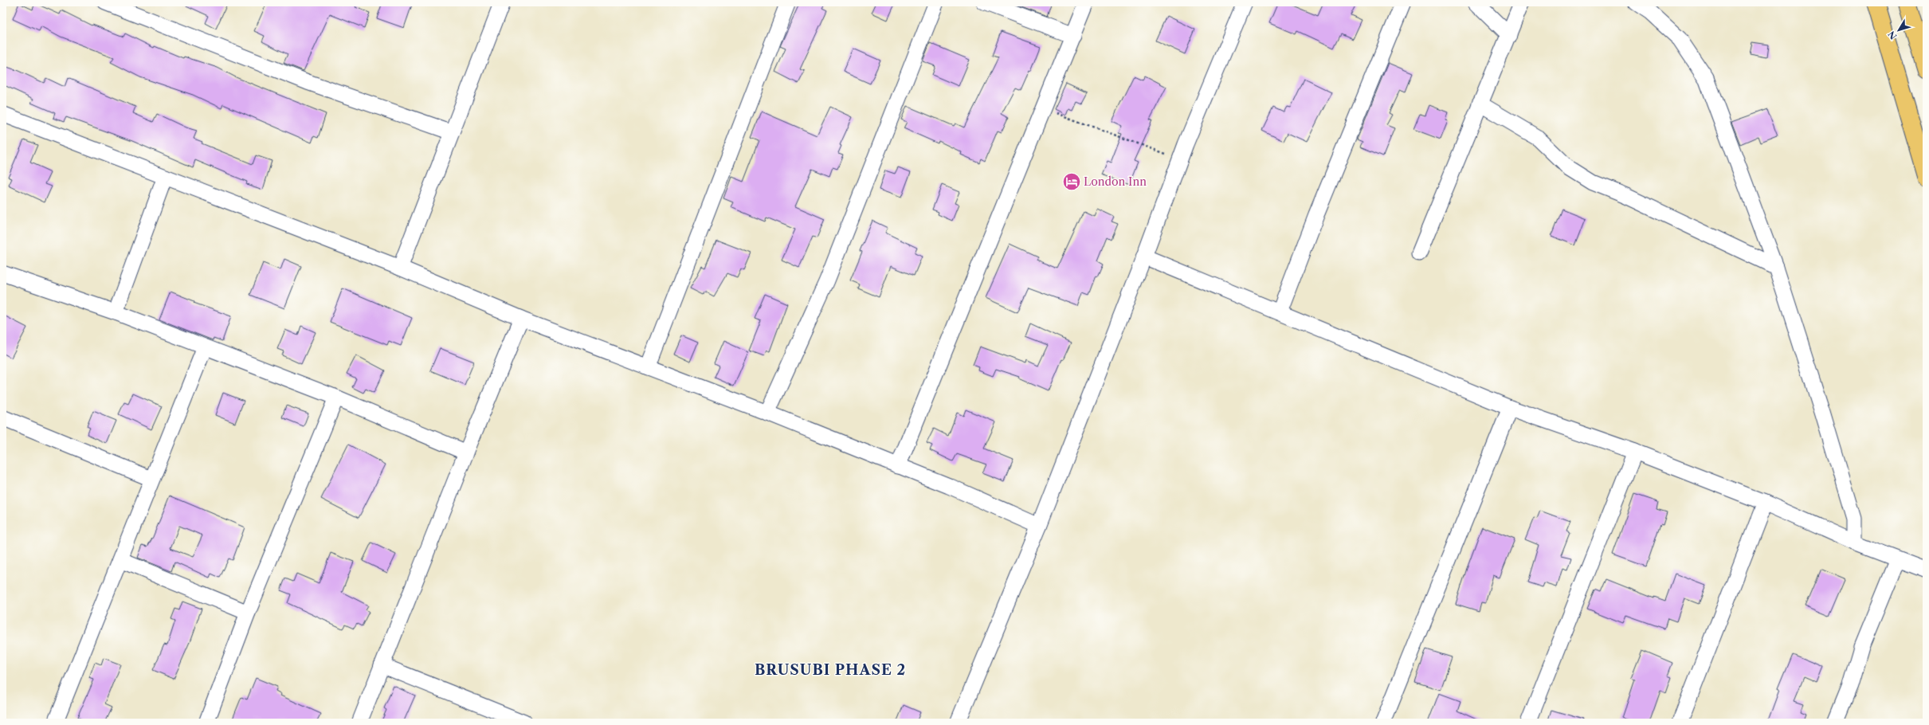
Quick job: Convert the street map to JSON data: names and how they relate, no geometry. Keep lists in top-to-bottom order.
{
  "districts": ["BRUSUBI PHASE 2"],
  "places": {
    "hotel": ["London Inn"]
  },
  "north": "bottom left"
}
